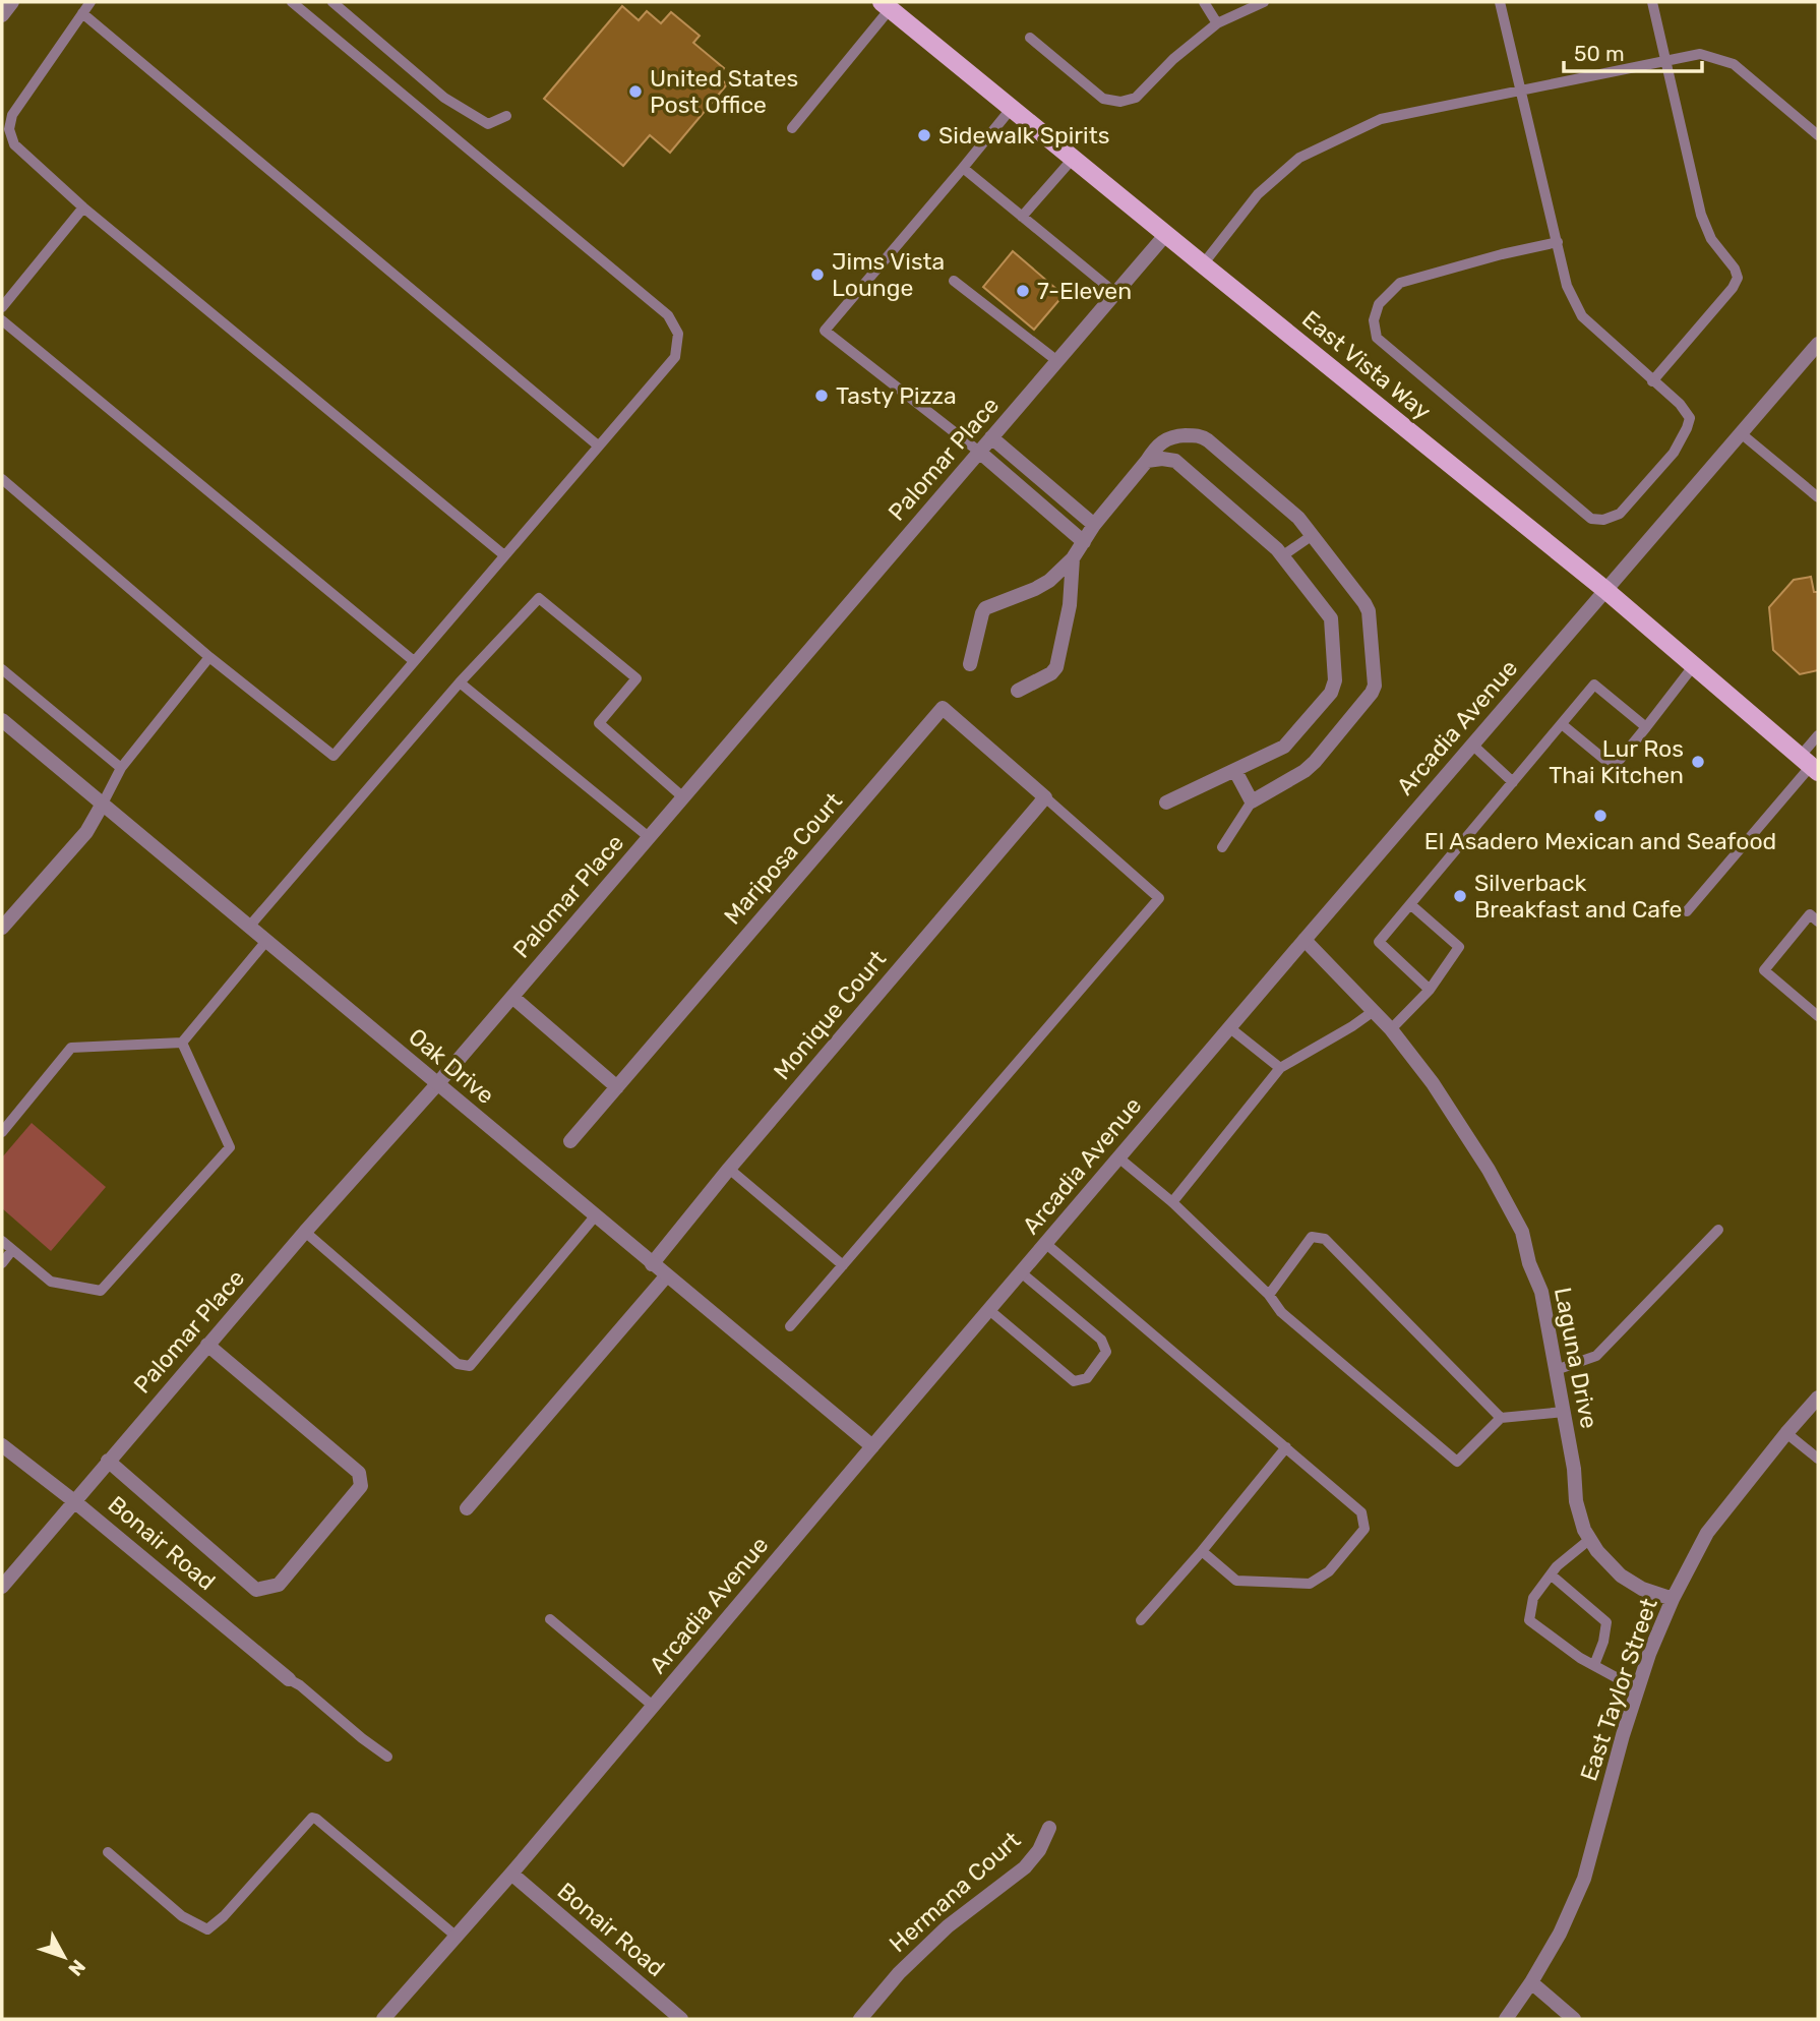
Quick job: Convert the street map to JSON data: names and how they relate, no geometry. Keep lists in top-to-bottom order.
{
  "streets": {
    "main road": ["East Vista Way"],
    "street": [
      "Palomar Place",
      "Arcadia Avenue",
      "Mariposa Court",
      "Monique Court",
      "Oak Drive",
      "Laguna Drive",
      "Bonair Road",
      "East Taylor Street",
      "Hermana Court"
    ]
  },
  "crossings": [
    ["East Vista Way", "Palomar Place"],
    ["East Vista Way", "Arcadia Avenue"],
    ["Palomar Place", "Oak Drive"],
    ["Palomar Place", "Bonair Road"],
    ["Arcadia Avenue", "Oak Drive"],
    ["Arcadia Avenue", "Laguna Drive"],
    ["Arcadia Avenue", "Bonair Road"],
    ["Mariposa Court", "Monique Court"],
    ["Monique Court", "Oak Drive"],
    ["Laguna Drive", "East Taylor Street"]
  ],
  "places": [
    "United States Post Office",
    "Sidewalk Spirits",
    "Jims Vista Lounge",
    "7-Eleven",
    "Tasty Pizza",
    "Lur Ros Thai Kitchen",
    "El Asadero Mexican and Seafood",
    "Silverback Breakfast and Cafe"
  ],
  "scale_bar": "50 m",
  "north": "bottom right"
}
